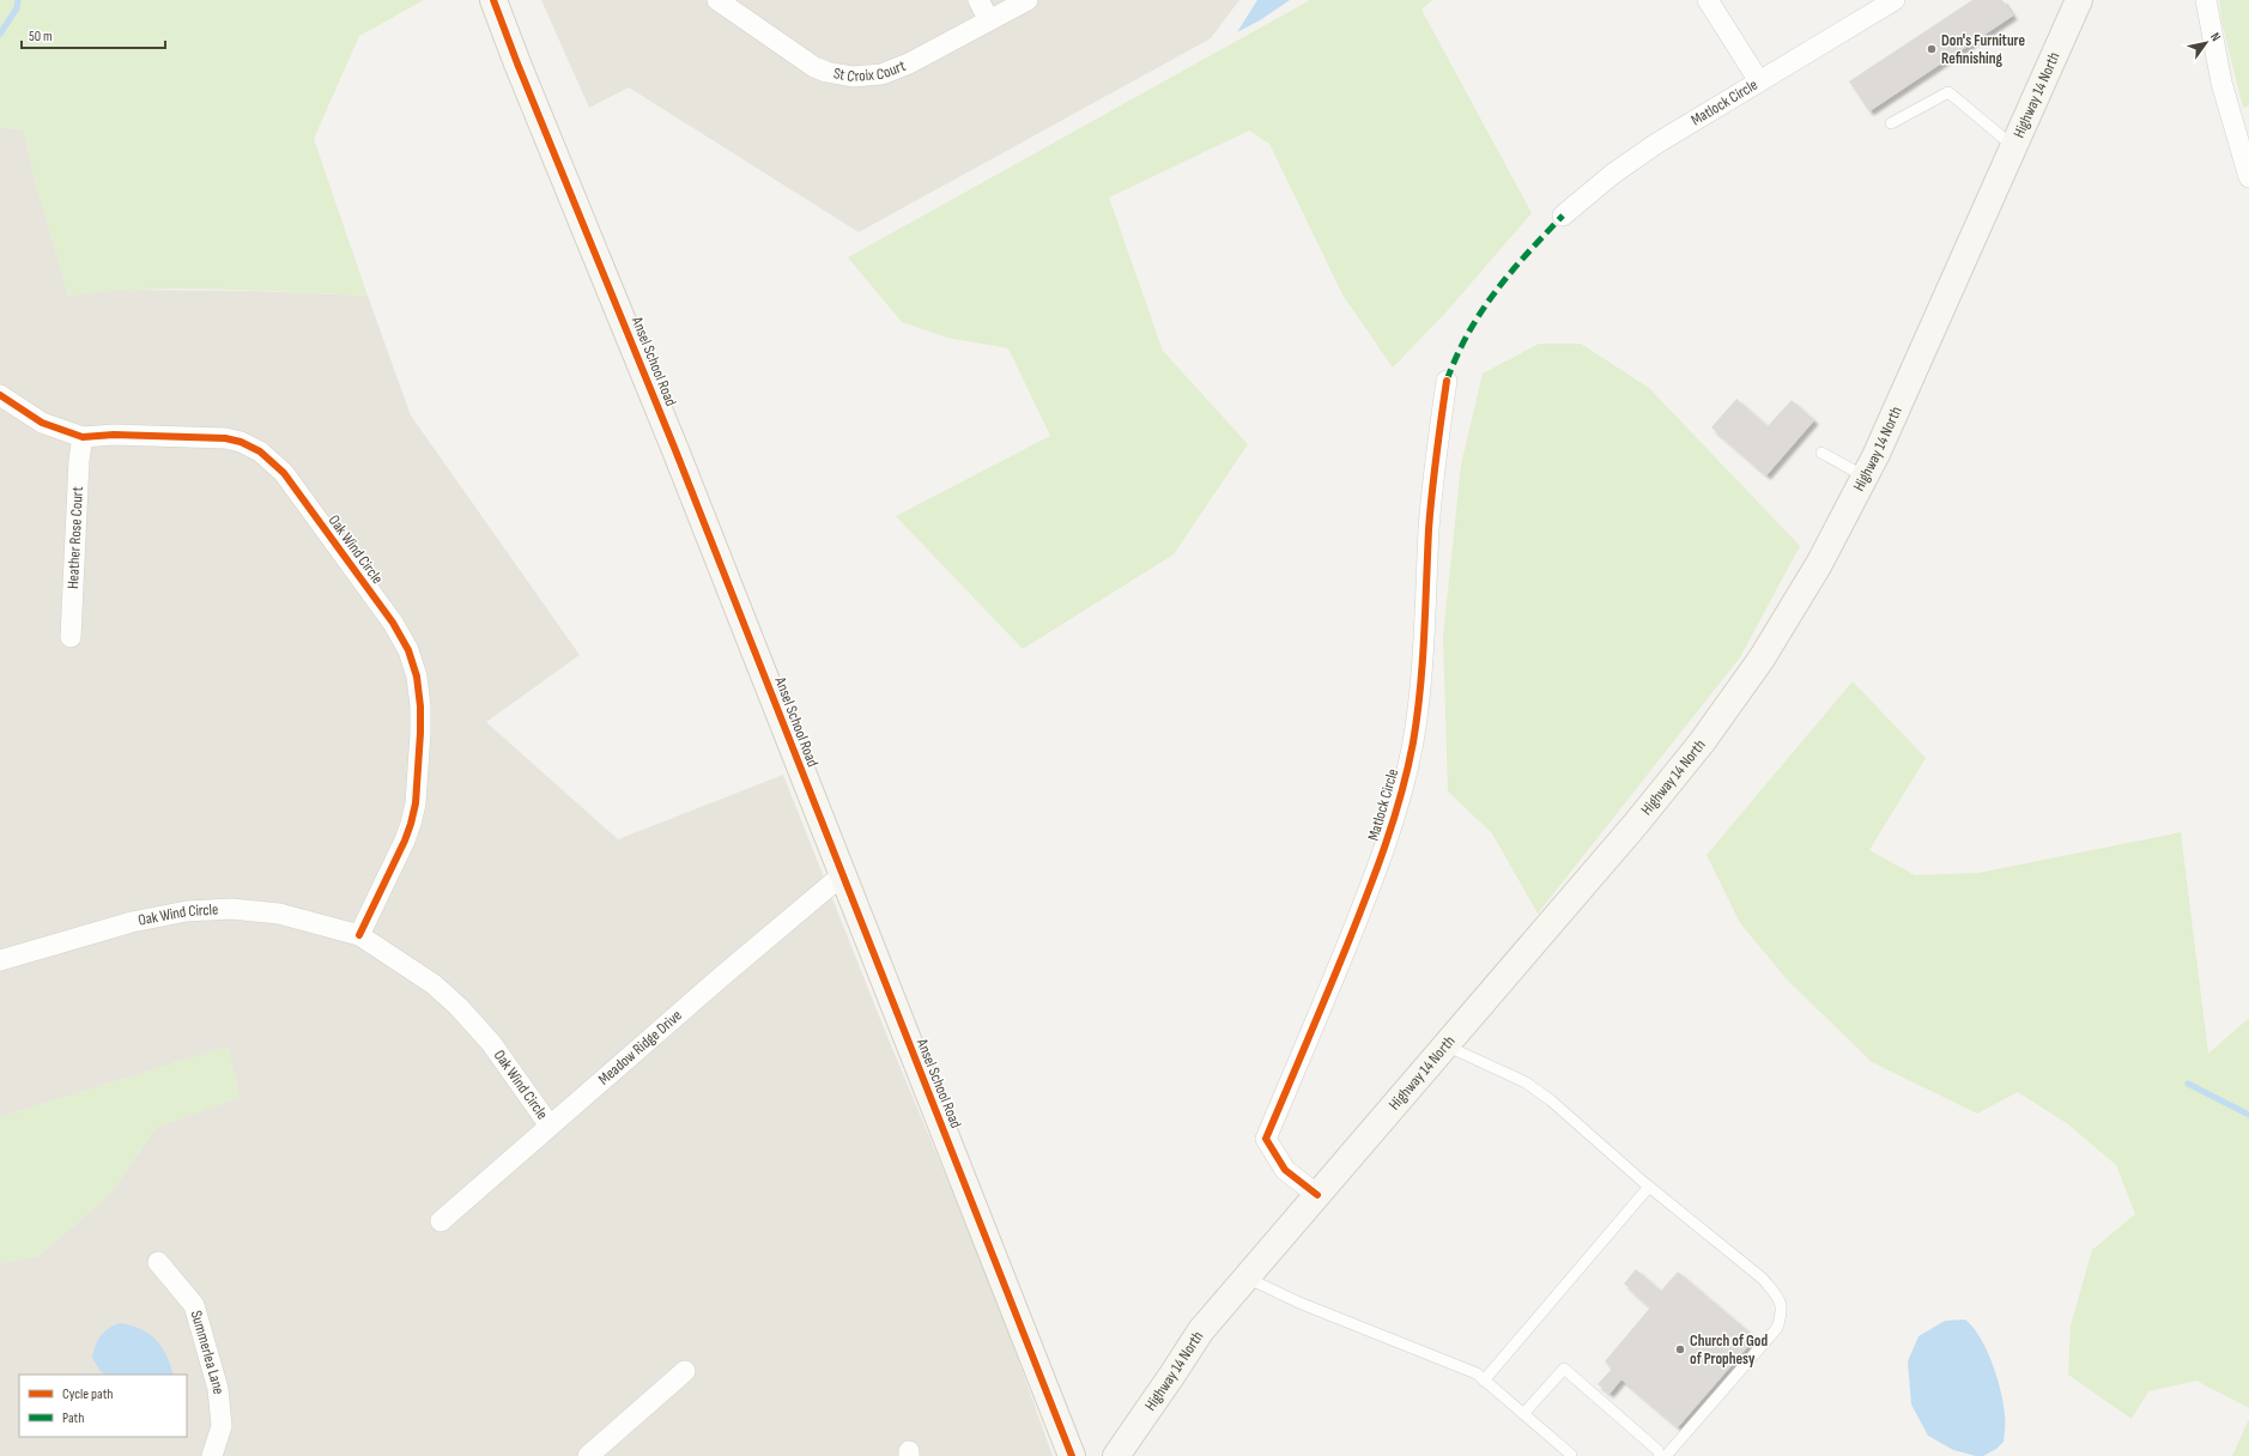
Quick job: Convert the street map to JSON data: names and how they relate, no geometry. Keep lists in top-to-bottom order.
{
  "streets": {
    "main road": ["Highway 14 North", "Ansel School Road"],
    "street": [
      "St Croix Court",
      "Matlock Circle",
      "Heather Rose Court",
      "Oak Wind Circle",
      "Meadow Ridge Drive",
      "Summerlea Lane"
    ]
  },
  "crossings": [
    ["Highway 14 North", "Matlock Circle"],
    ["Ansel School Road", "Meadow Ridge Drive"],
    ["Heather Rose Court", "Oak Wind Circle"],
    ["Oak Wind Circle", "Meadow Ridge Drive"]
  ],
  "places": ["Don's Furniture Refinishing", "Church of God of Prophesy"],
  "legend": ["Cycle path", "Path"],
  "scale_bar": "50 m",
  "north": "top right"
}
